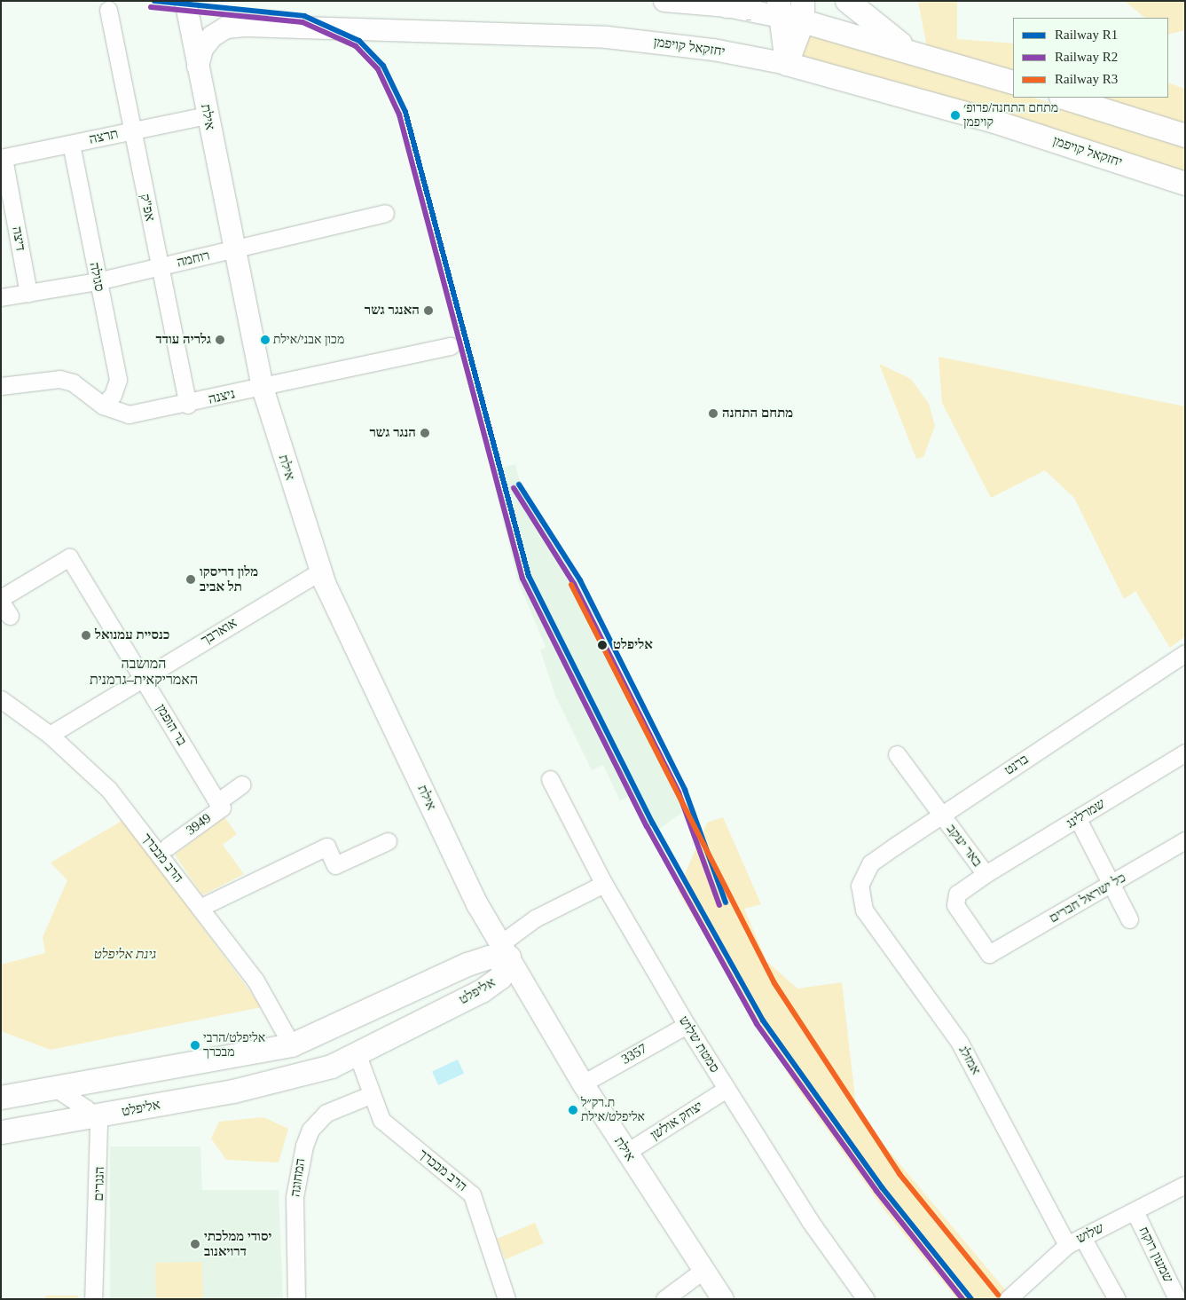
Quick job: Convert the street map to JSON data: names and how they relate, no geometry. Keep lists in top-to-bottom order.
{
  "streets": {
    "main road": ["יחזקאל קויפמן", "אליפלט"],
    "street": [
      "אילת",
      "תרצה",
      "אפ\"ק",
      "דיצה",
      "רוחמה",
      "סגולה",
      "ניצנה",
      "אוארבך",
      "בר הופמן",
      "ברנט",
      "שמרלינג",
      "3949",
      "באר יעקב",
      "הרב מבכרך",
      "כל ישראל חברים",
      "סמטת שלוש",
      "3357",
      "אמזלג",
      "יצחק אולשן",
      "המחוגה",
      "הנגרים",
      "שלוש",
      "שמעון רוקח"
    ]
  },
  "crossings": [
    ["יחזקאל קויפמן", "אילת"],
    ["אילת", "תרצה"],
    ["אילת", "רוחמה"],
    ["אילת", "ניצנה"],
    ["אילת", "אוארבך"],
    ["אילת", "אליפלט"],
    ["אילת", "3357"],
    ["אילת", "יצחק אולשן"],
    ["תרצה", "אפ\"ק"],
    ["תרצה", "דיצה"],
    ["תרצה", "סגולה"],
    ["אפ\"ק", "רוחמה"],
    ["אפ\"ק", "ניצנה"],
    ["דיצה", "רוחמה"],
    ["רוחמה", "סגולה"],
    ["סגולה", "ניצנה"],
    ["אוארבך", "בר הופמן"],
    ["אוארבך", "הרב מבכרך"],
    ["בר הופמן", "3949"],
    ["ברנט", "באר יעקב"],
    ["ברנט", "אמזלג"],
    ["שמרלינג", "באר יעקב"],
    ["באר יעקב", "כל ישראל חברים"],
    ["הרב מבכרך", "אליפלט"],
    ["הרב מבכרך", "המחוגה"],
    ["אליפלט", "סמטת שלוש"],
    ["אליפלט", "הנגרים"],
    ["סמטת שלוש", "3357"],
    ["סמטת שלוש", "יצחק אולשן"],
    ["אמזלג", "שלוש"],
    ["שלוש", "שמעון רוקח"]
  ],
  "districts": ["המושבה האמריקאית–גרמנית"],
  "parks": ["גינת אליפלט"],
  "places": [
    "מתחם התחנה/פרופ׳ קויפמן",
    "האנגר גשר",
    "גלריה עודד",
    "מכון אבני/אילת",
    "מתחם התחנה",
    "הנגר גשר",
    "מלון דריסקו תל אביב",
    "כנסיית עמנואל",
    "אליפלט",
    "אליפלט/הרבי מבכרך",
    "ת.רק״ל אליפלט/אילת",
    "יסודי ממלכתי דרויאנוב"
  ],
  "lines": ["rail line R1", "rail line R2", "rail line R3"],
  "legend": ["Railway R1", "Railway R2", "Railway R3"]
}
